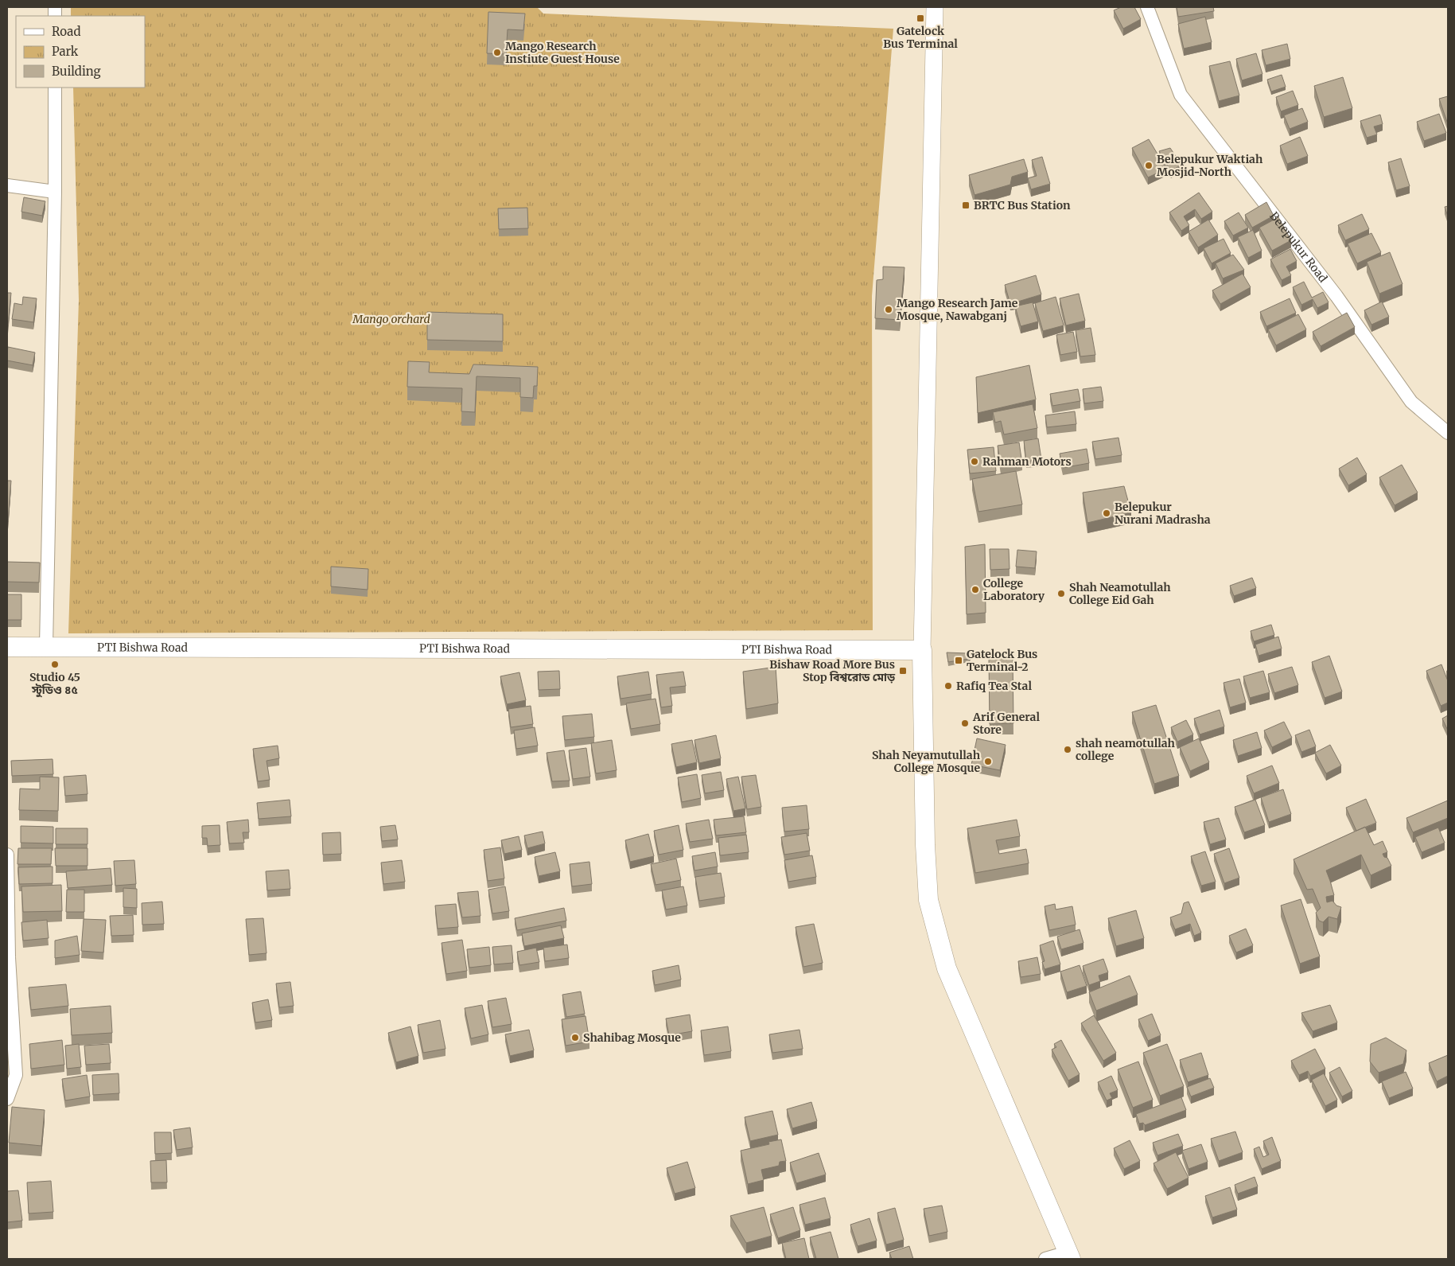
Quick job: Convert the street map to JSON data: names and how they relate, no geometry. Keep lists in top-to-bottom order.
{
  "streets": {
    "highway": ["PTI Bishwa Road"],
    "street": ["Belepukur Road"]
  },
  "parks": ["Mango orchard"],
  "places": {
    "transit": [
      "Gatelock Bus Terminal",
      "BRTC Bus Station",
      "Gatelock Bus Terminal-2",
      "Bishaw Road More Bus Stop বিশ্বরোড মোড়"
    ],
    "other": [
      "Mango Research Instiute Guest House",
      "Belepukur Waktiah Mosjid-North",
      "Mango Research Jame Mosque, Nawabganj",
      "Rahman Motors",
      "Belepukur Nurani Madrasha",
      "College Laboratory",
      "Shah Neamotullah College Eid Gah",
      "Studio 45 স্টুডিও ৪৫",
      "Rafiq Tea Stal",
      "Arif General Store",
      "shah neamotullah college",
      "Shah Neyamutullah College Mosque",
      "Shahibag Mosque"
    ]
  },
  "legend": ["Road", "Park", "Building"]
}
